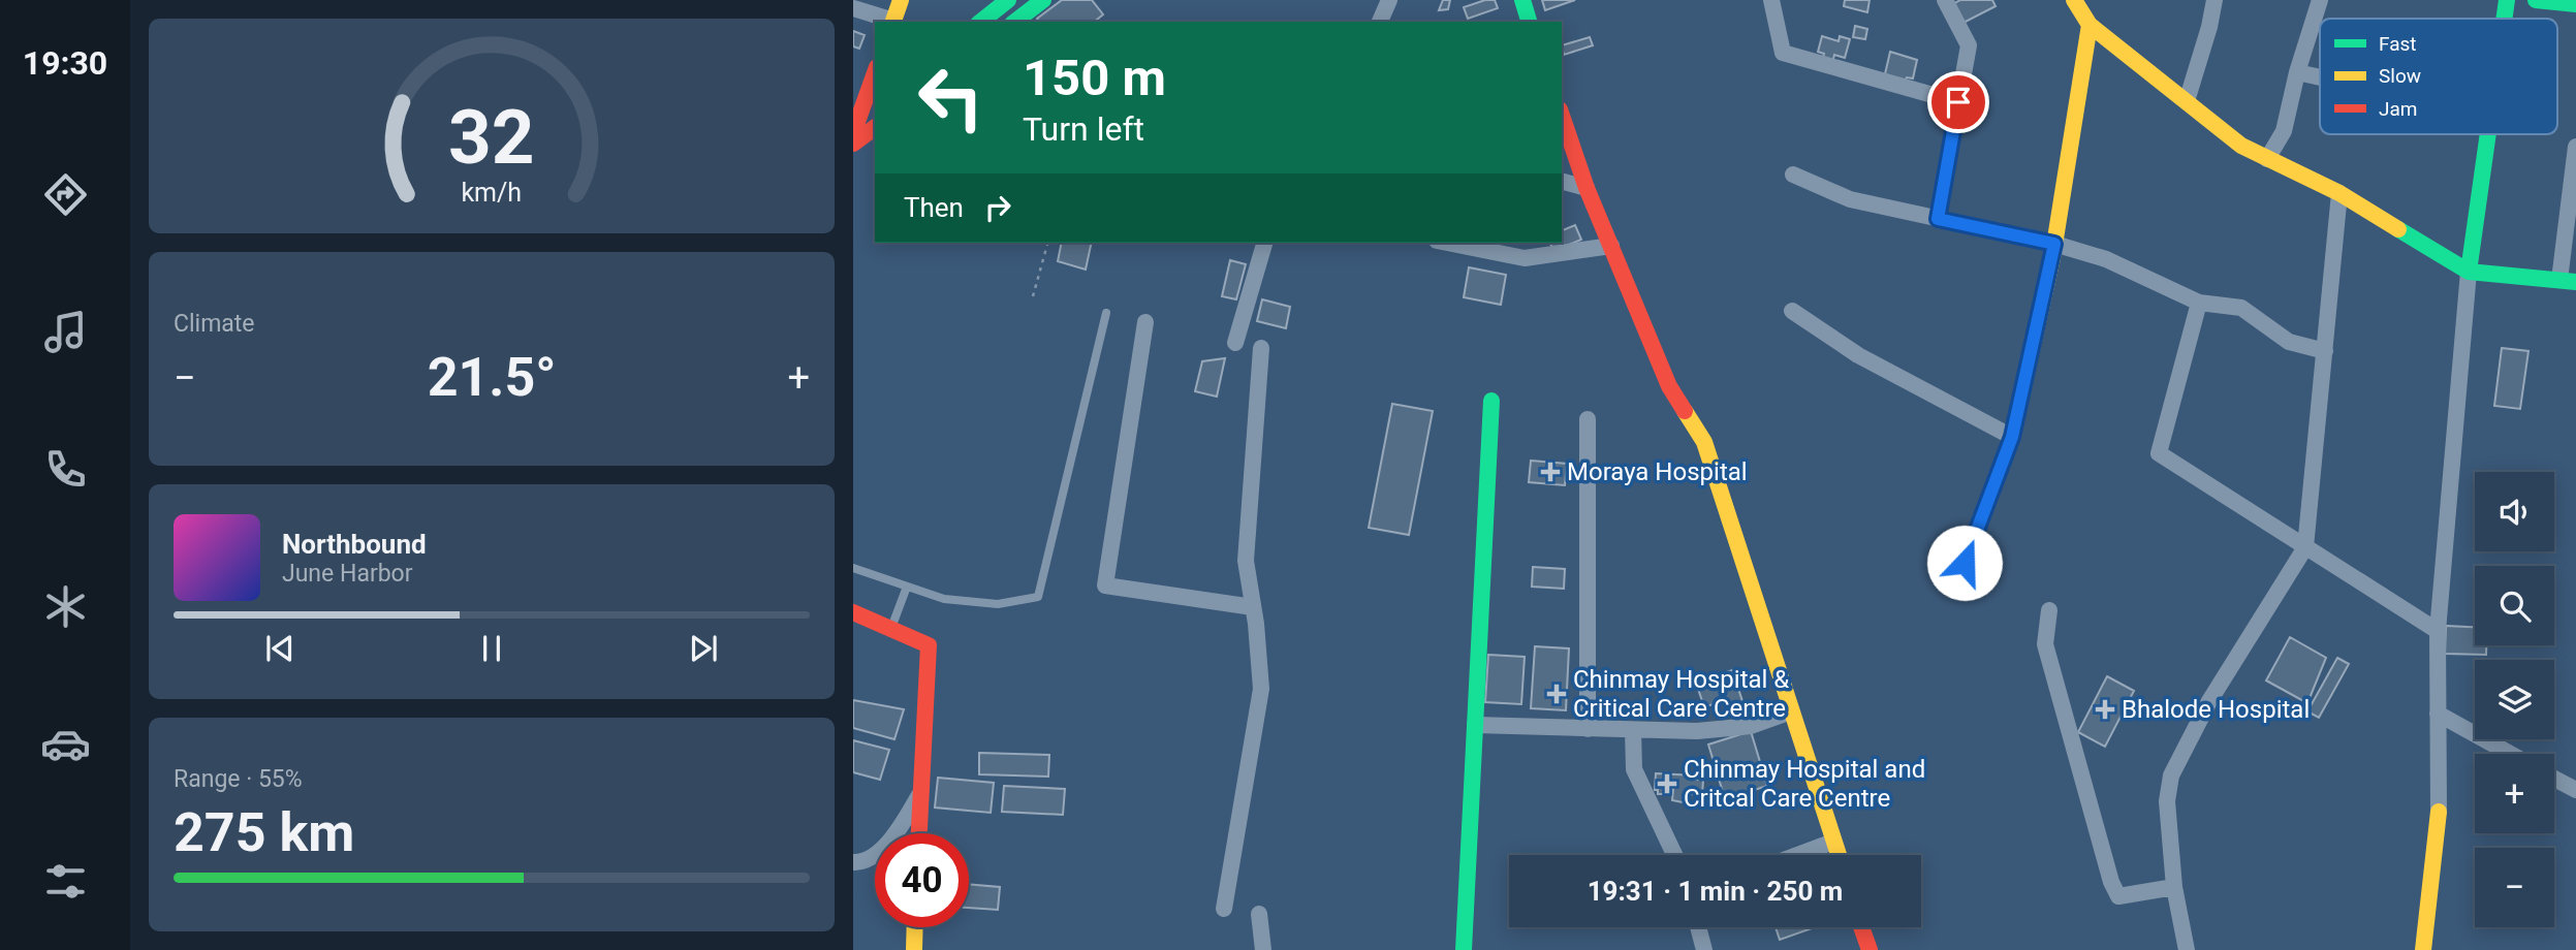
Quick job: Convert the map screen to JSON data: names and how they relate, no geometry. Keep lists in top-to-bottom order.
{
  "places": {
    "health": [
      "Moraya Hospital",
      "Chinmay Hospital & Critical Care Centre",
      "Bhalode Hospital",
      "Chinmay Hospital and Critcal Care Centre"
    ]
  },
  "legend": ["Fast", "Slow", "Jam"],
  "page": {
    "tabs": "19:30",
    "turn": ["150 m", "Turn left"],
    "then": "Then",
    "tile": [
      "Climate",
      ["Range · 55%", "275 km"]
    ],
    "heat": ["−", "21.5°", "+"],
    "map_buttons": ["+", "−"],
    "song": ["Northbound", "June Harbor"],
    "limit": "40",
    "trip": "19:31 · 1 min · 250 m",
    "gauge": ["32", "km/h"]
  }
}
